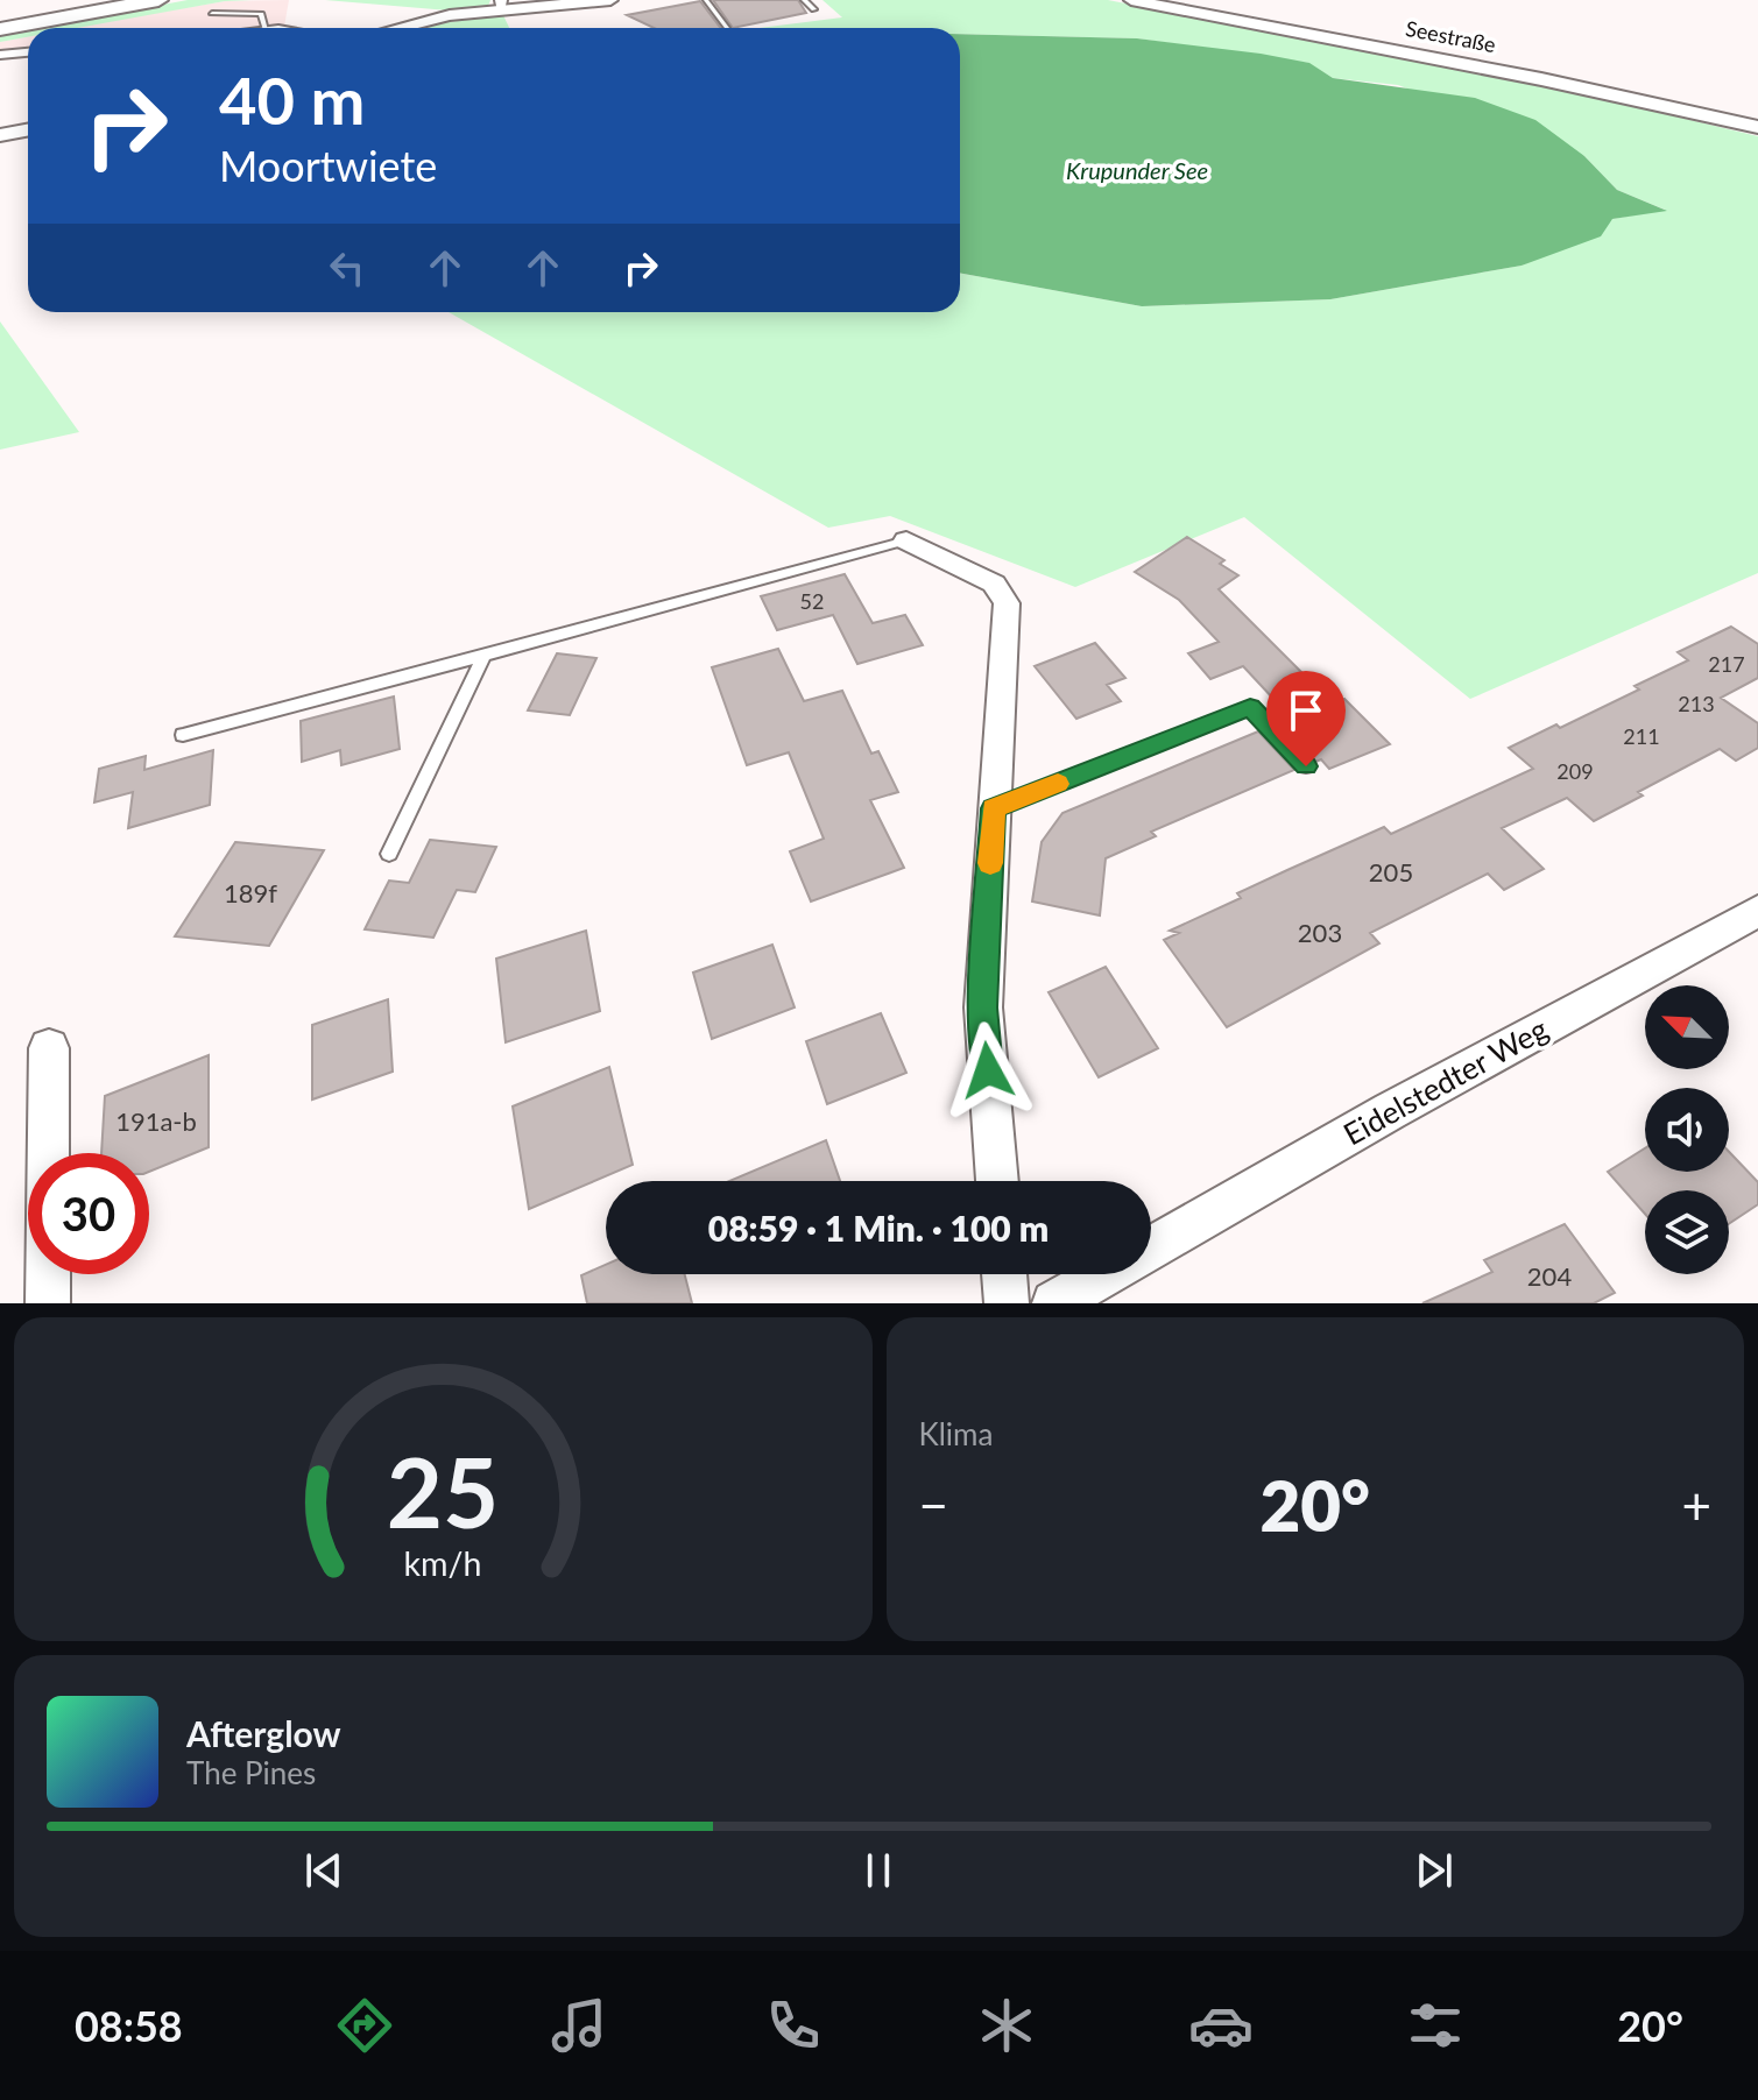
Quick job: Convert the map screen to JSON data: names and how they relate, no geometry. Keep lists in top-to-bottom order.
{
  "streets": {
    "street": ["Seestraße", "Eidelstedter Weg"]
  },
  "water": ["Krupunder See"],
  "house_numbers": [
    "52",
    "217",
    "213",
    "211",
    "209",
    "205",
    "189f",
    "203",
    "191a-b",
    "204"
  ],
  "north": "top left",
  "page": {
    "turn": ["40 m", "Moortwiete"],
    "limit": "30",
    "trip": "08:59 · 1 Min. · 100 m",
    "tile": "Klima",
    "heat": ["−", "20°", "+"],
    "song": ["Afterglow", "The Pines"],
    "tabs": ["08:58", "20°"],
    "gauge": ["25", "km/h"]
  }
}
